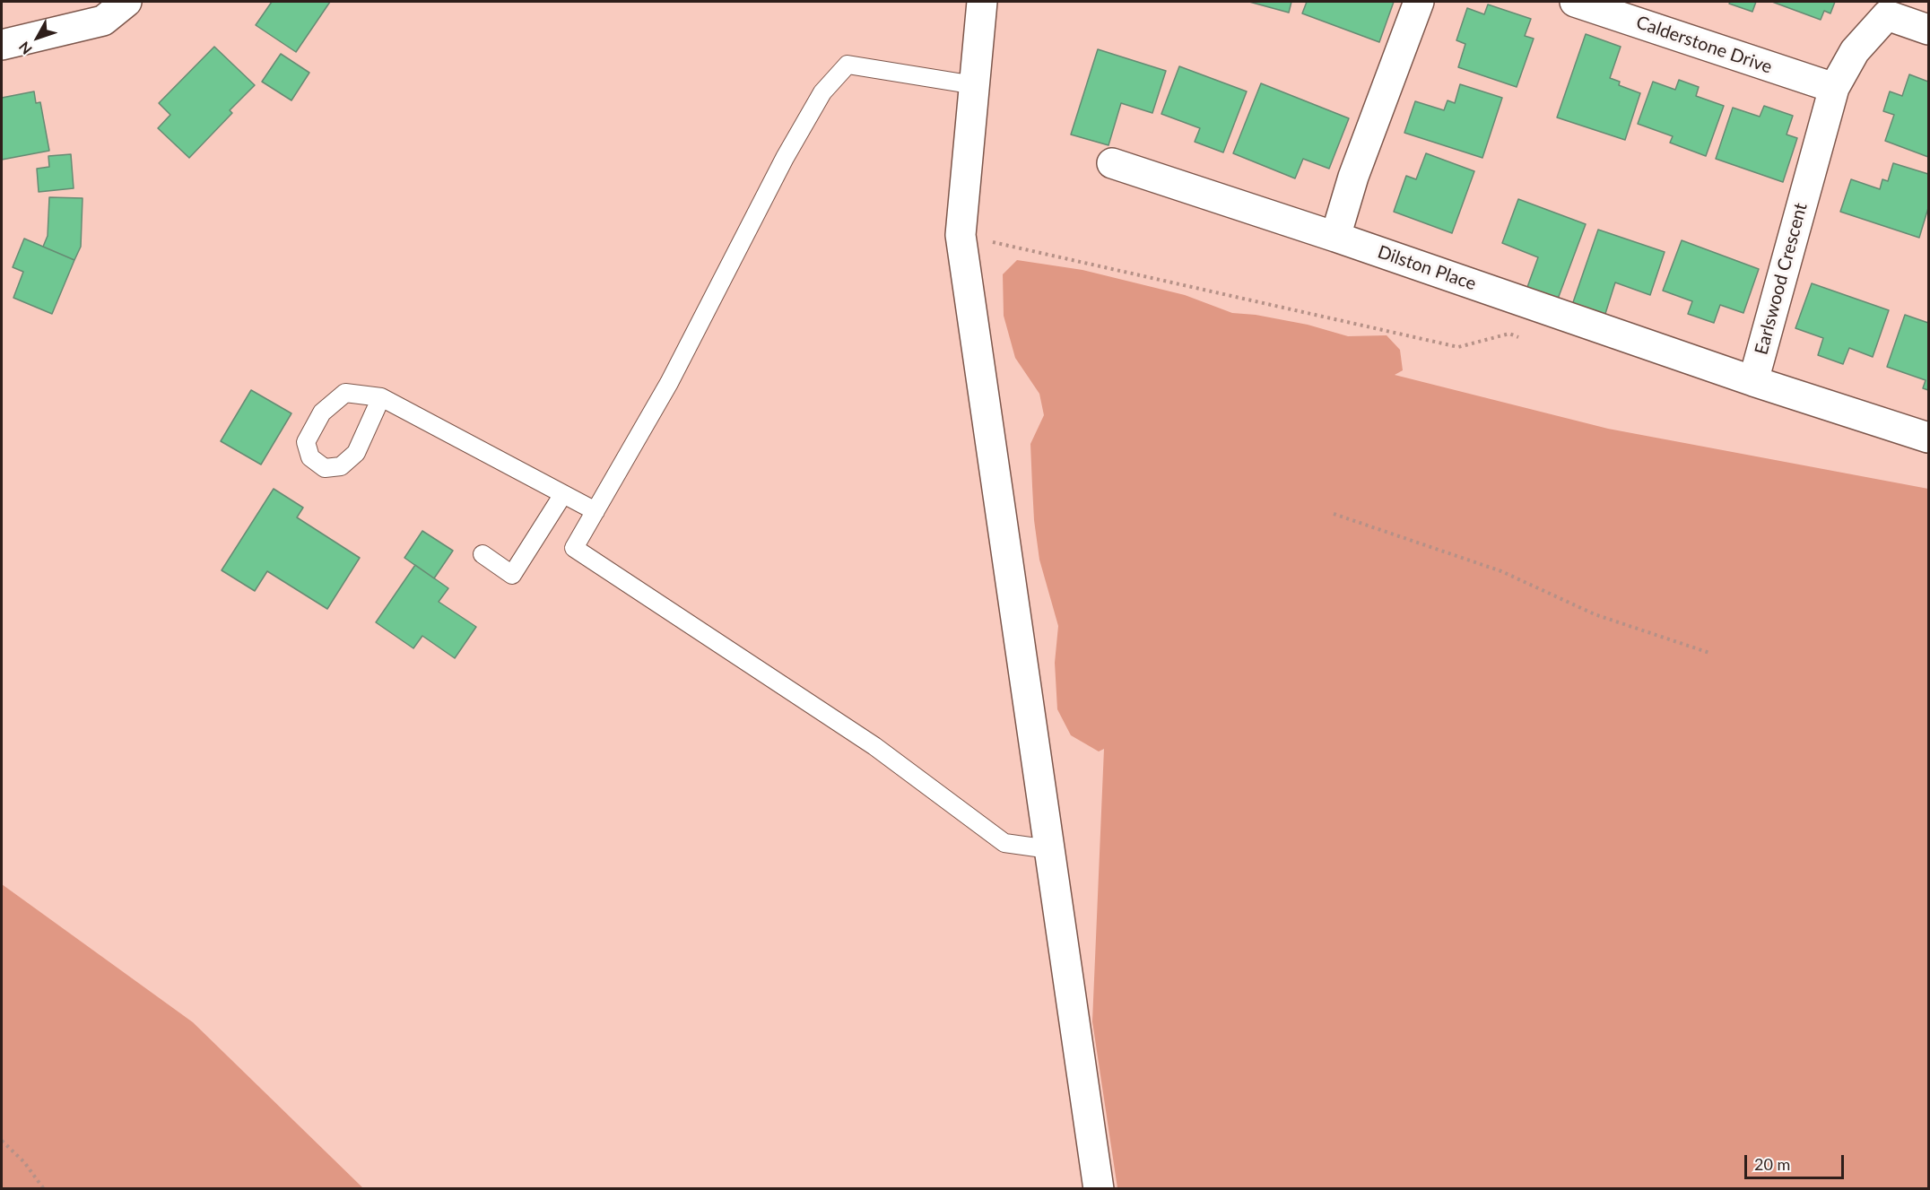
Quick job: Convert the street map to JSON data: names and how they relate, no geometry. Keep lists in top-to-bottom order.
{
  "streets": {
    "street": ["Calderstone Drive", "Dilston Place", "Earlswood Crescent"]
  },
  "crossings": [
    ["Calderstone Drive", "Earlswood Crescent"],
    ["Dilston Place", "Earlswood Crescent"]
  ],
  "scale_bar": "20 m",
  "north": "bottom left"
}
